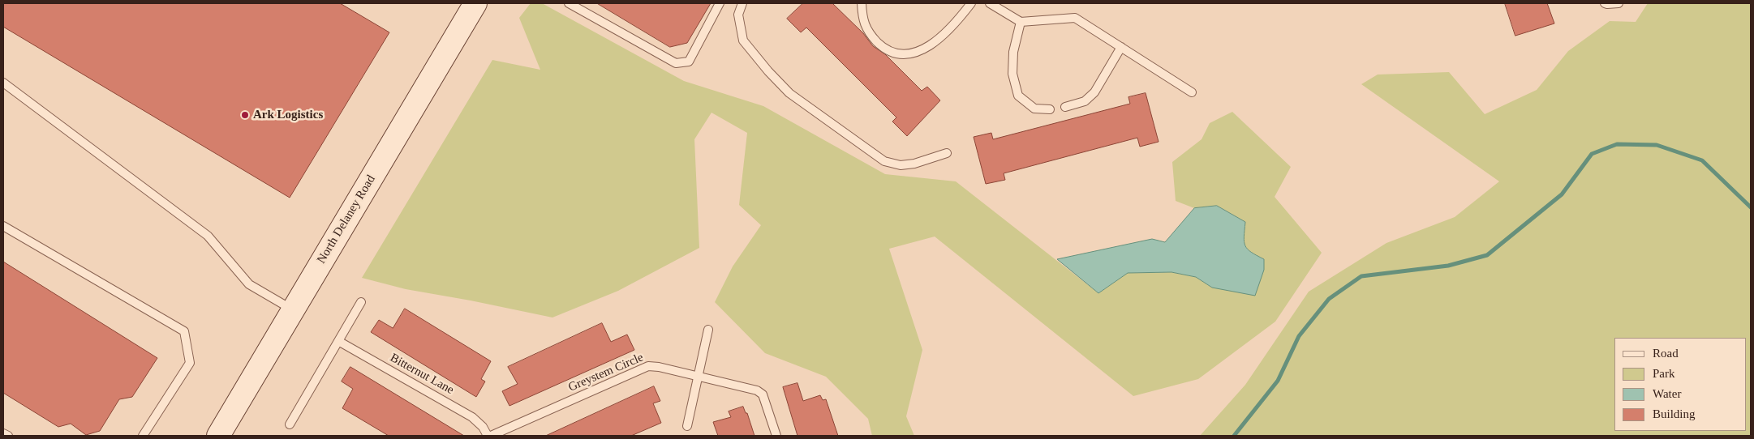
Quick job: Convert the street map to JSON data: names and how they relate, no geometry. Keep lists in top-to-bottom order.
{
  "streets": {
    "street": ["North Delaney Road"],
    "lane": ["Greystem Circle", "Bitternut Lane"]
  },
  "places": ["Ark Logistics"],
  "legend": [
    "Road",
    "Park",
    "Water",
    "Building"
  ]
}
